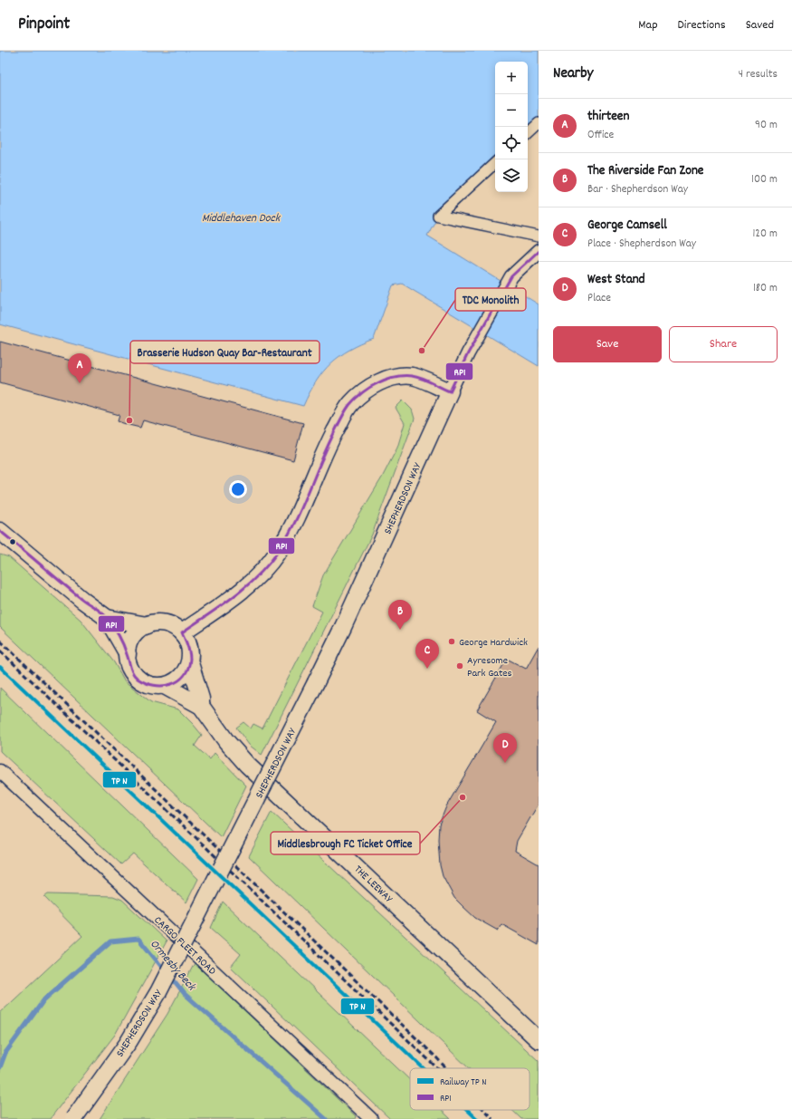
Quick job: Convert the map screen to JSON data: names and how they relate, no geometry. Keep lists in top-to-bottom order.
{
  "streets": {
    "street": ["SHEPHERDSON WAY", "THE LEEWAY", "CARGO FLEET ROAD"]
  },
  "water": ["Middlehaven Dock", "Ormesby Beck"],
  "places": [
    "TDC Monolith",
    "Brasserie Hudson Quay Bar-Restaurant",
    "George Hardwick",
    "Ayresome Park Gates",
    "Middlesbrough FC Ticket Office"
  ],
  "lines": ["transit line RP1"],
  "legend": ["Railway TP N", "RP1"],
  "page": {
    "header": "Pinpoint",
    "nav": ["Map", "Directions", "Saved"],
    "heading": ["Nearby", "4 results"],
    "map_buttons": ["+", "−"],
    "list": [
      {
        "mark": "A",
        "name": "thirteen",
        "note": "Office",
        "value": "90 m"
      },
      {
        "mark": "B",
        "name": "The Riverside Fan Zone",
        "note": "Bar · Shepherdson Way",
        "value": "100 m"
      },
      {
        "mark": "C",
        "name": "George Camsell",
        "note": "Place · Shepherdson Way",
        "value": "120 m"
      },
      {
        "mark": "D",
        "name": "West Stand",
        "note": "Place",
        "value": "180 m"
      }
    ],
    "buttons": ["Save", "Share"],
    "pins": [
      "A",
      "B",
      "C",
      "D"
    ]
  }
}
